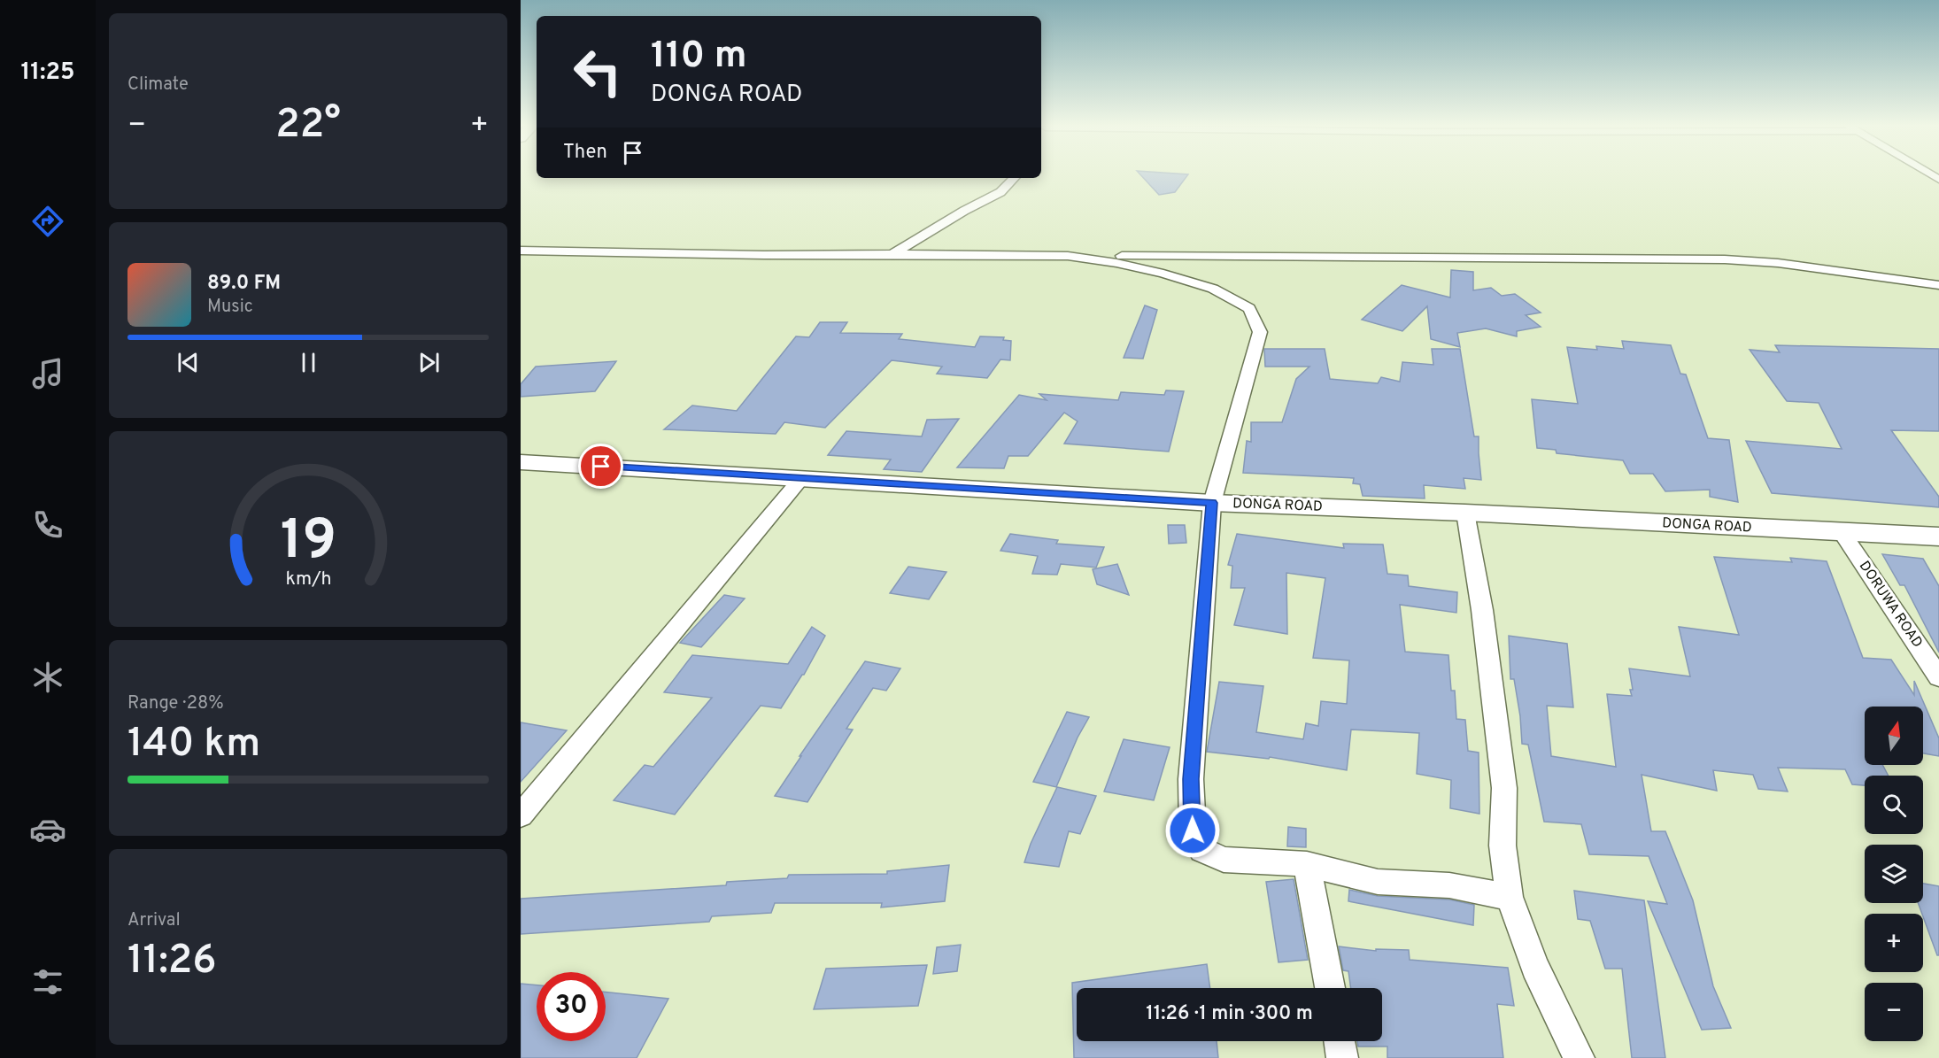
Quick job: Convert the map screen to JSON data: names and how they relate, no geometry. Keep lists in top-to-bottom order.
{
  "streets": {
    "street": ["DONGA ROAD", "DORUWA ROAD"]
  },
  "crossings": [
    ["DONGA ROAD", "DORUWA ROAD"]
  ],
  "north": "top",
  "page": {
    "tabs": "11:25",
    "tile": [
      "Climate",
      ["Range · 28%", "140 km"],
      ["Arrival", "11:26"]
    ],
    "turn": ["110 m", "DONGA ROAD"],
    "heat": ["−", "22°", "+"],
    "then": "Then",
    "song": ["89.0 FM", "Music"],
    "map_buttons": ["+", "−"],
    "limit": "30",
    "trip": "11:26 · 1 min · 300 m",
    "gauge": ["19", "km/h"]
  }
}
